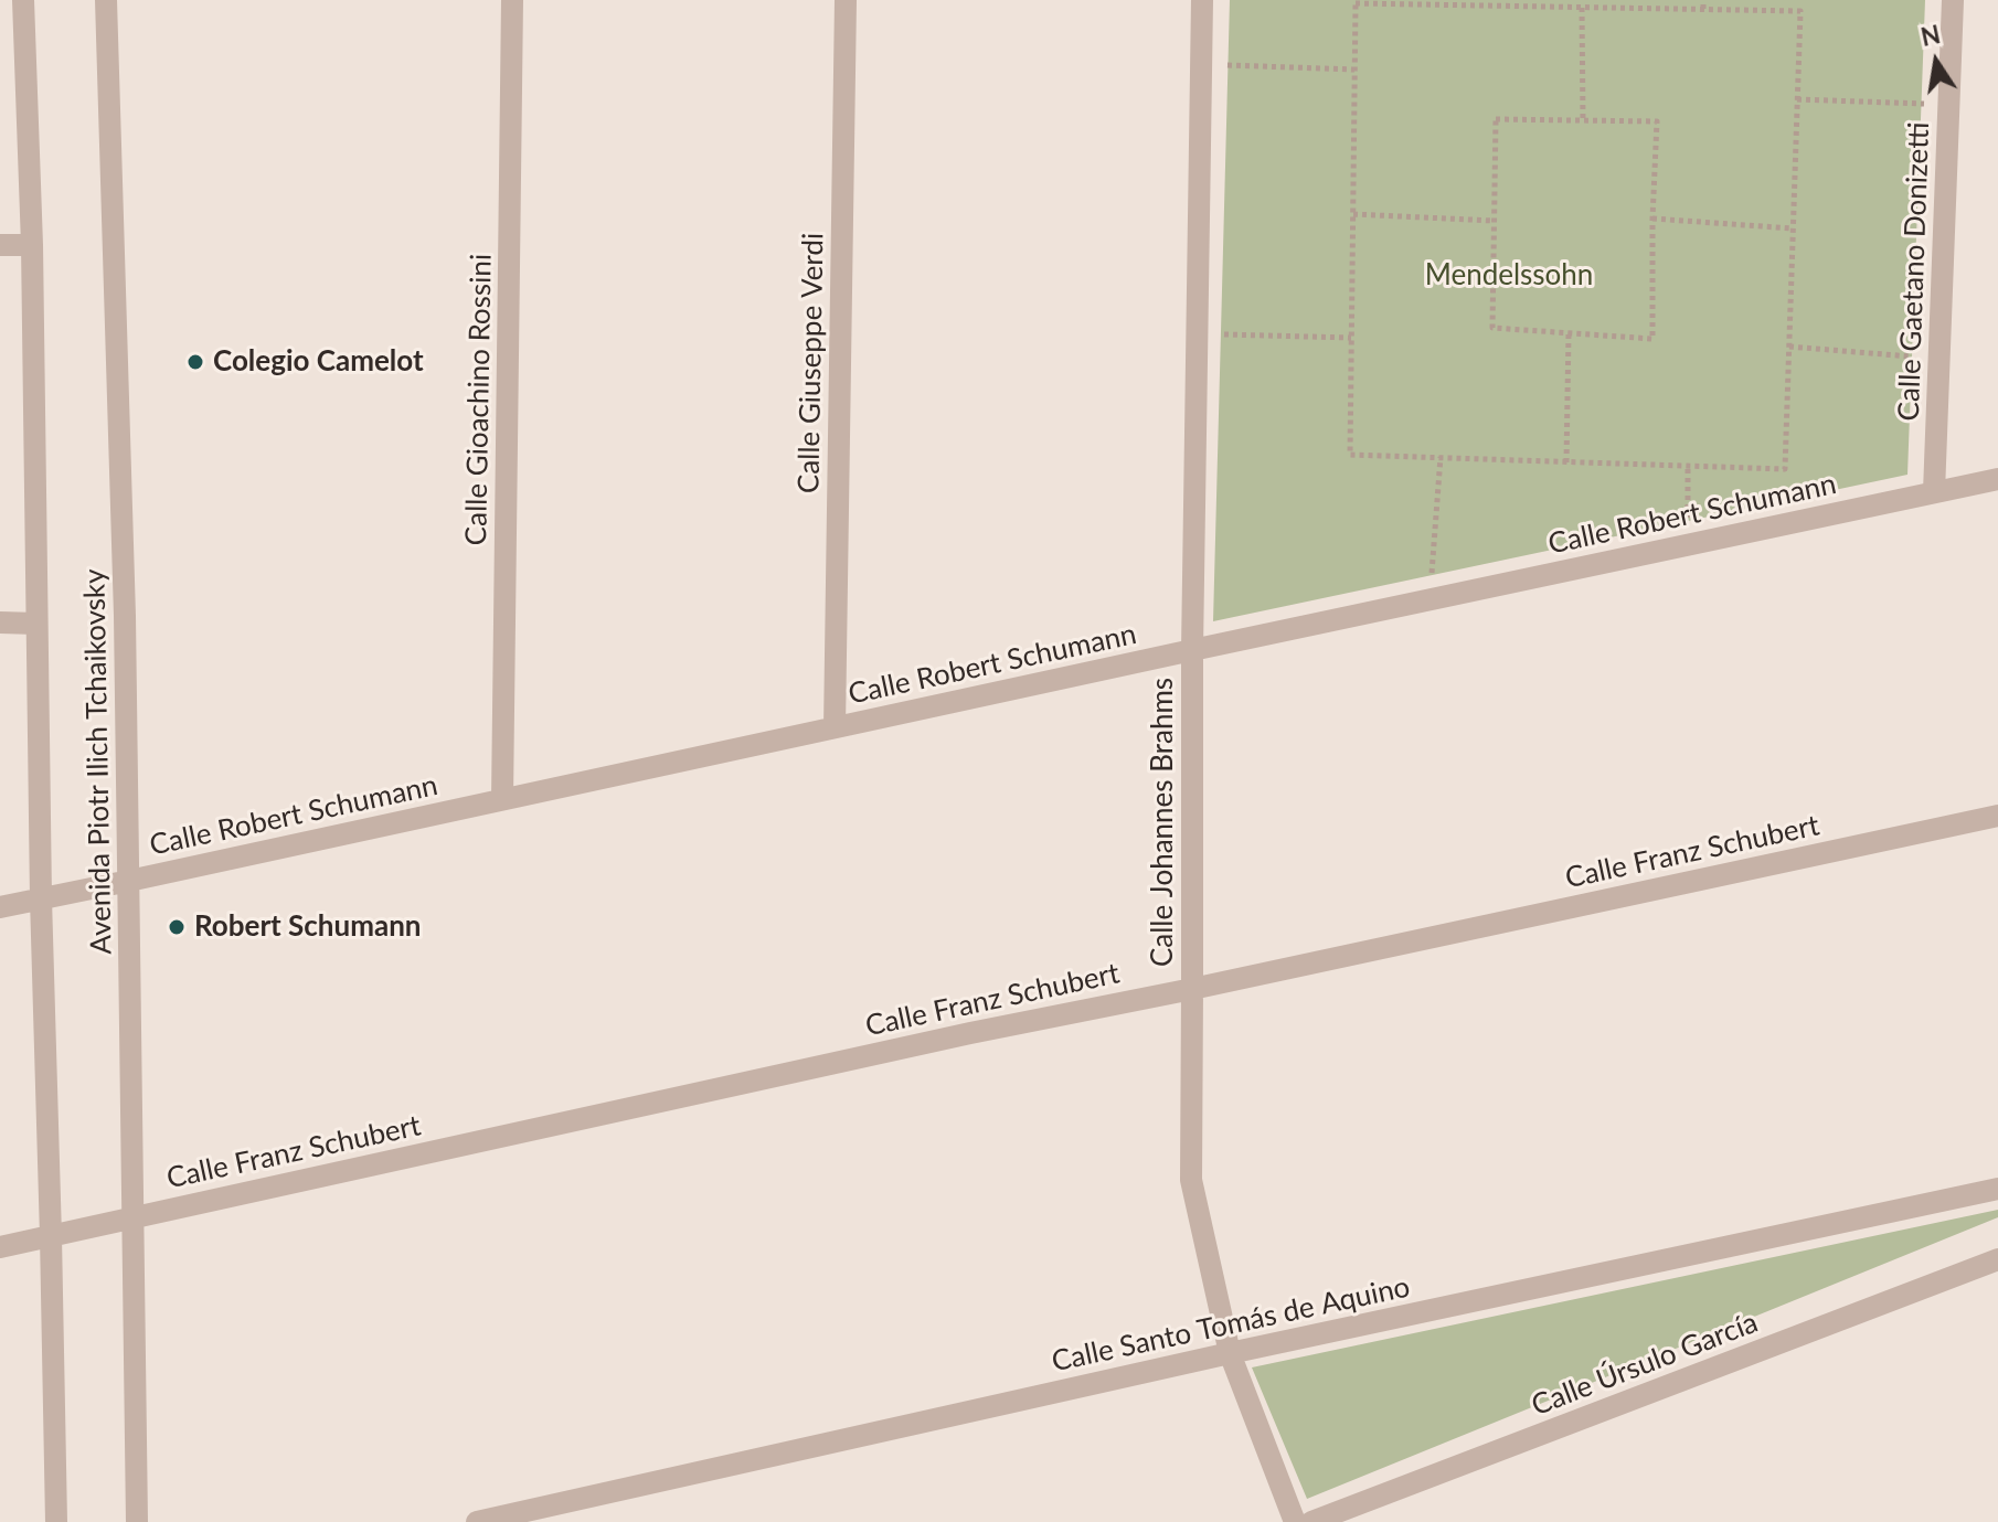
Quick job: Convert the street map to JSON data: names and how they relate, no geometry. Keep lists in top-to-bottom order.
{
  "streets": {
    "street": [
      "Calle Gaetano Donizetti",
      "Calle Giuseppe Verdi",
      "Calle Gioachino Rossini",
      "Calle Robert Schumann",
      "Avenida Piotr Ilich Tchaikovsky",
      "Calle Johannes Brahms",
      "Calle Franz Schubert",
      "Calle Santo Tomás de Aquino",
      "Calle Úrsulo García"
    ]
  },
  "crossings": [
    ["Calle Gaetano Donizetti", "Calle Robert Schumann"],
    ["Calle Giuseppe Verdi", "Calle Robert Schumann"],
    ["Calle Gioachino Rossini", "Calle Robert Schumann"],
    ["Calle Robert Schumann", "Avenida Piotr Ilich Tchaikovsky"],
    ["Calle Robert Schumann", "Calle Johannes Brahms"],
    ["Avenida Piotr Ilich Tchaikovsky", "Calle Franz Schubert"],
    ["Calle Johannes Brahms", "Calle Franz Schubert"],
    ["Calle Johannes Brahms", "Calle Santo Tomás de Aquino"]
  ],
  "parks": ["Mendelssohn"],
  "places": ["Colegio Camelot", "Robert Schumann"],
  "north": "top"
}
